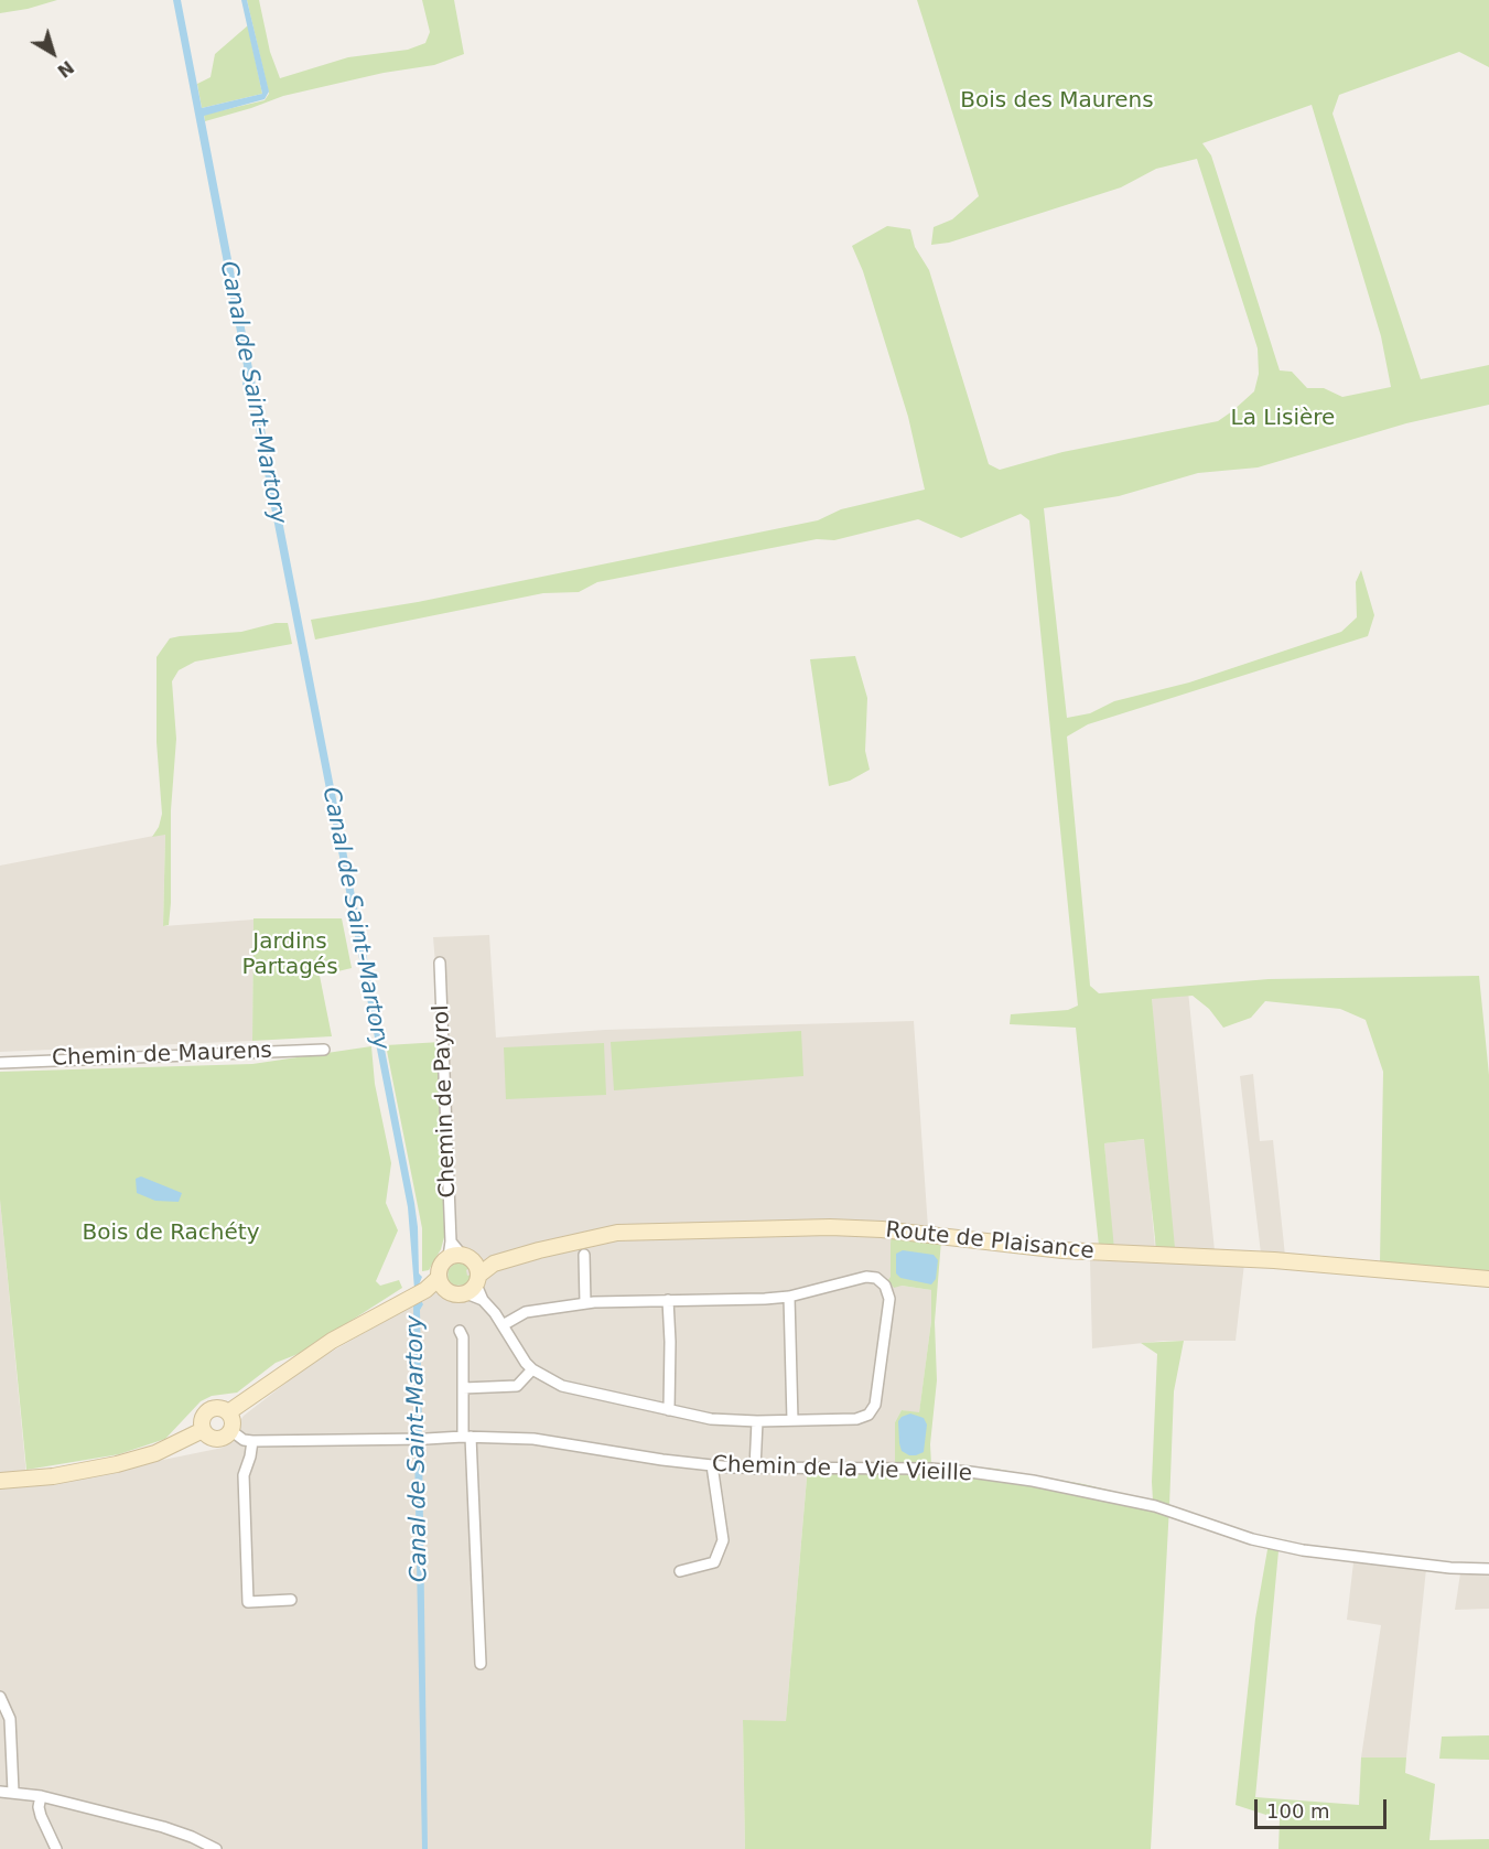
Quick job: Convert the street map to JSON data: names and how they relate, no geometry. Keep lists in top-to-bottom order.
{
  "streets": {
    "main road": ["Route de Plaisance"],
    "street": ["Chemin de Maurens", "Chemin de Payrol", "Chemin de la Vie Vieille"]
  },
  "crossings": [
    ["Chemin de Payrol", "Route de Plaisance"]
  ],
  "water": ["Canal de Saint-Martory"],
  "parks": [
    "Bois des Maurens",
    "La Lisière",
    "Jardins Partagés",
    "Bois de Rachéty"
  ],
  "scale_bar": "100 m",
  "north": "bottom right"
}
